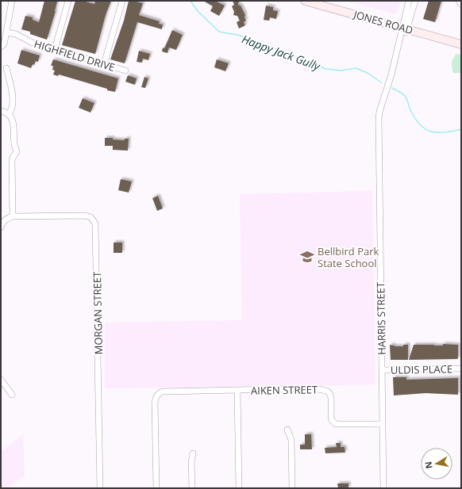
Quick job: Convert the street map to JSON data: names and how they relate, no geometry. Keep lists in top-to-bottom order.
{
  "streets": {
    "street": [
      "JONES ROAD",
      "HIGHFIELD DRIVE",
      "MORGAN STREET",
      "HARRIS STREET",
      "ULDIS PLACE",
      "AIKEN STREET"
    ]
  },
  "crossings": [
    ["JONES ROAD", "HARRIS STREET"],
    ["HARRIS STREET", "ULDIS PLACE"],
    ["HARRIS STREET", "AIKEN STREET"]
  ],
  "water": ["Happy Jack Gully"],
  "places": {
    "school or university": ["Bellbird Park State School"]
  },
  "north": "left"
}
